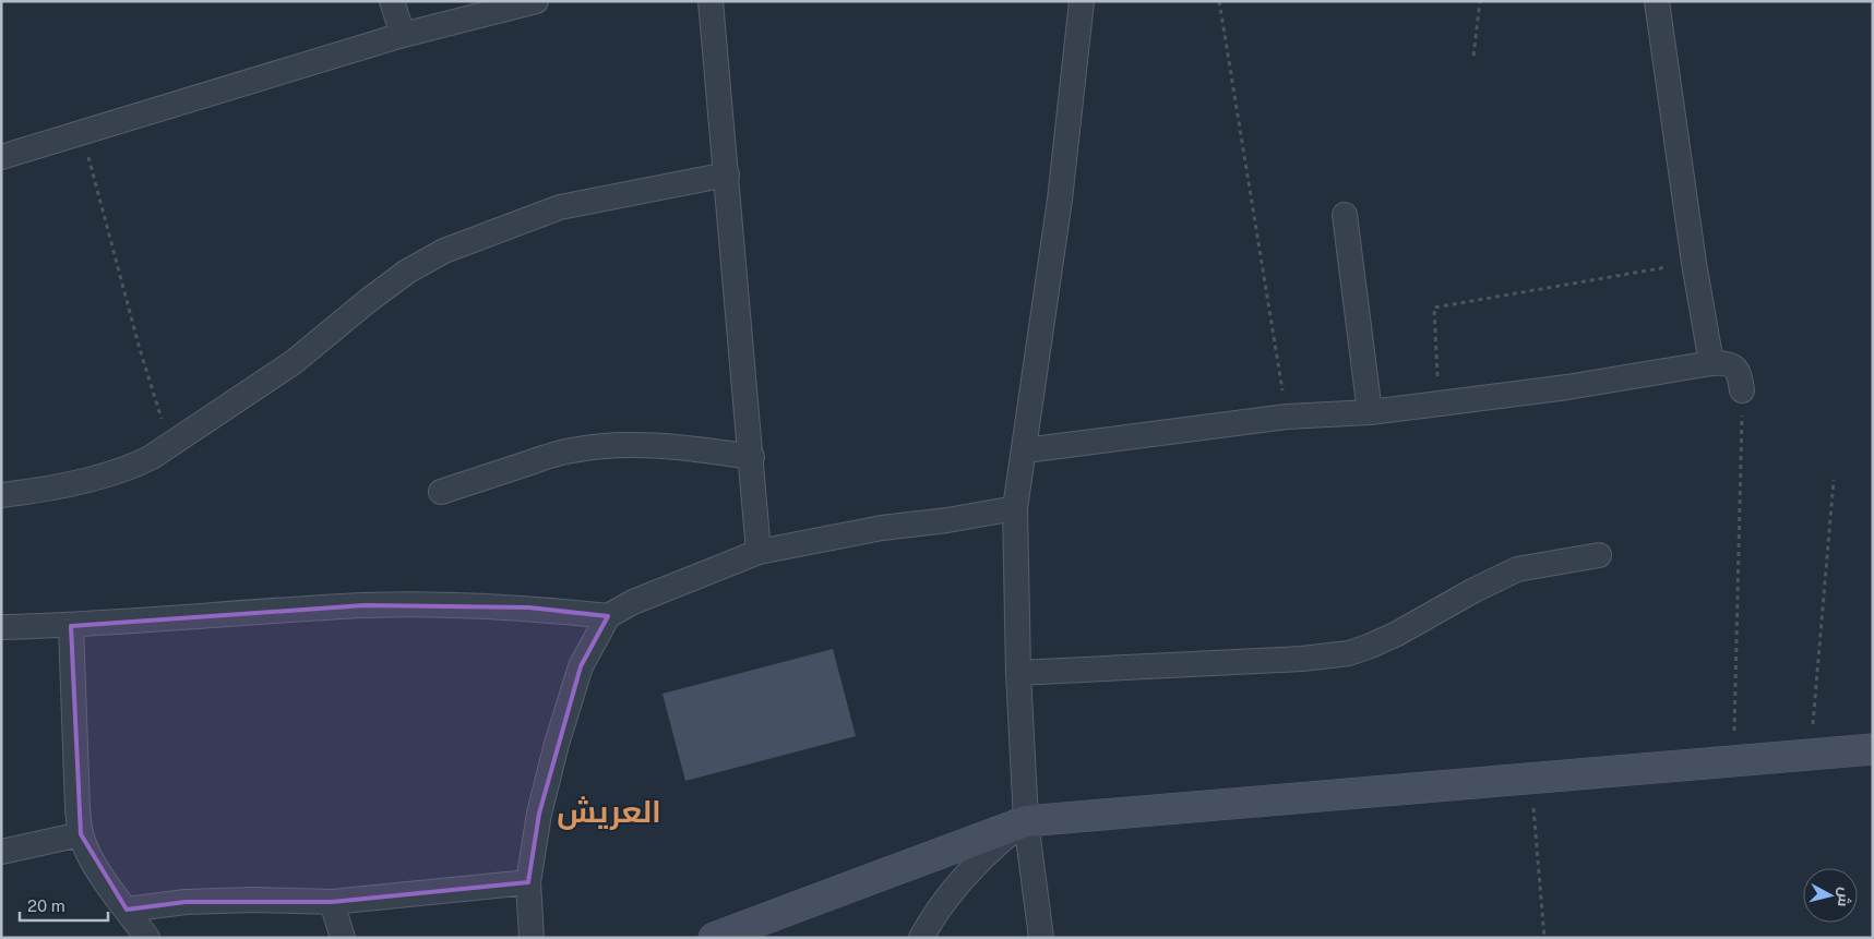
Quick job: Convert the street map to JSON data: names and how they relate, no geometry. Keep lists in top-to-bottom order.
{
  "districts": ["العريش"],
  "scale_bar": "20 m",
  "north": "right"
}
